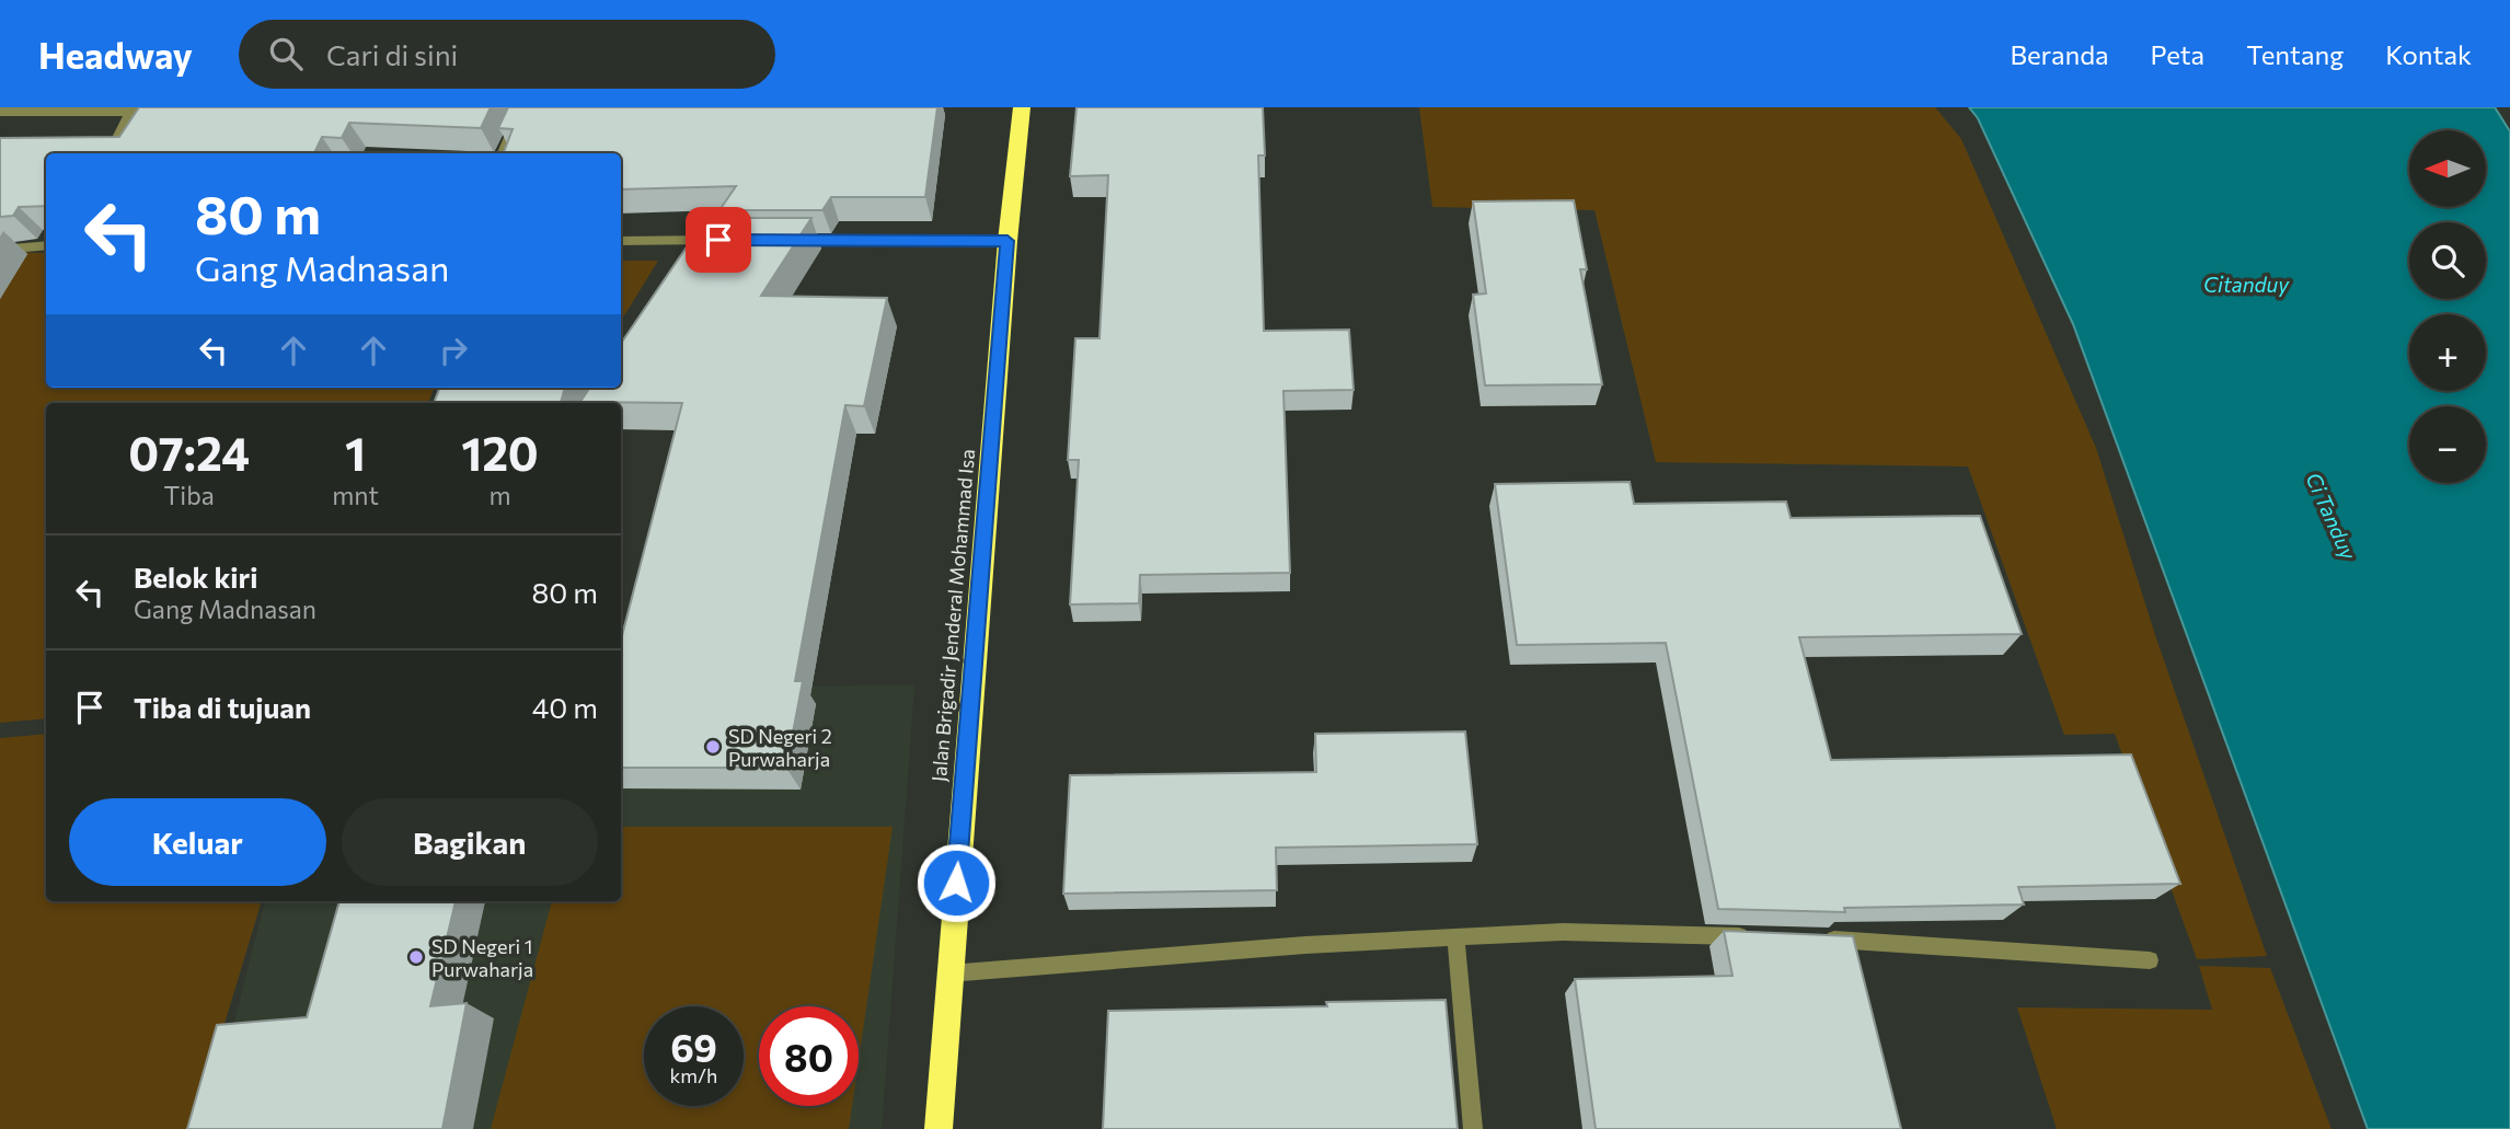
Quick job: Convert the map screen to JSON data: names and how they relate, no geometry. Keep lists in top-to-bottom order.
{
  "streets": {
    "highway": ["Jalan Brigadir Jenderal Mohammad Isa"]
  },
  "water": ["Citanduy", "Ci Tanduy"],
  "places": ["SD Negeri 2 Purwaharja", "SD Negeri 1 Purwaharja"],
  "north": "left",
  "page": {
    "header": "Headway",
    "search": "Cari di sini",
    "nav": [
      "Beranda",
      "Peta",
      "Tentang",
      "Kontak"
    ],
    "map_buttons": ["+", "−"],
    "turn": ["80 m", "Gang Madnasan"],
    "eta": [
      "07:24",
      "Tiba",
      "1",
      "mnt",
      "120",
      "m"
    ],
    "list": [
      {
        "name": "Belok kiri",
        "note": "Gang Madnasan",
        "value": "80 m"
      },
      {
        "name": "Tiba di tujuan",
        "value": "40 m"
      }
    ],
    "buttons": ["Keluar", "Bagikan"],
    "speed": "69 km/h",
    "limit": "80"
  }
}
